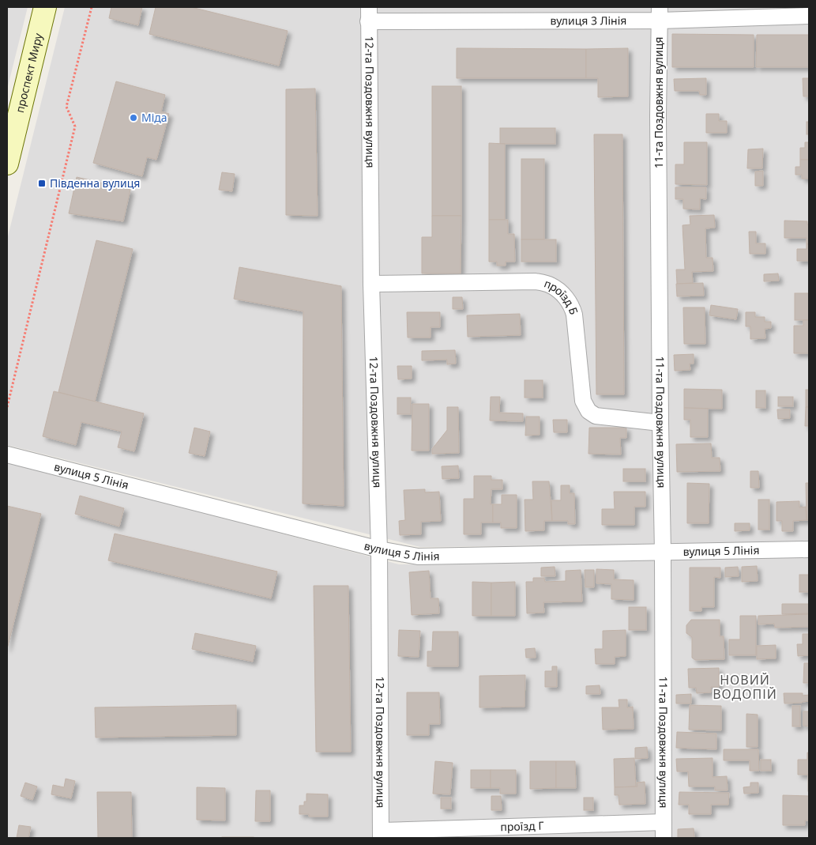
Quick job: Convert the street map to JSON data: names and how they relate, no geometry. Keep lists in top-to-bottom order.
{
  "streets": {
    "main road": ["проспект Миру"],
    "street": [
      "вулиця 3 Лінія",
      "12-та Поздовжня вулиця",
      "11-та Поздовжня вулиця",
      "проїзд Б",
      "вулиця 5 Лінія",
      "проїзд Г"
    ]
  },
  "crossings": [
    ["вулиця 3 Лінія", "12-та Поздовжня вулиця"],
    ["вулиця 3 Лінія", "11-та Поздовжня вулиця"],
    ["12-та Поздовжня вулиця", "проїзд Б"],
    ["12-та Поздовжня вулиця", "вулиця 5 Лінія"],
    ["12-та Поздовжня вулиця", "проїзд Г"],
    ["11-та Поздовжня вулиця", "проїзд Б"],
    ["11-та Поздовжня вулиця", "вулиця 5 Лінія"],
    ["11-та Поздовжня вулиця", "проїзд Г"]
  ],
  "districts": ["НОВИЙ ВОДОПІЙ"],
  "places": {
    "other": ["Міда"],
    "transit": ["Південна вулиця"]
  }
}
